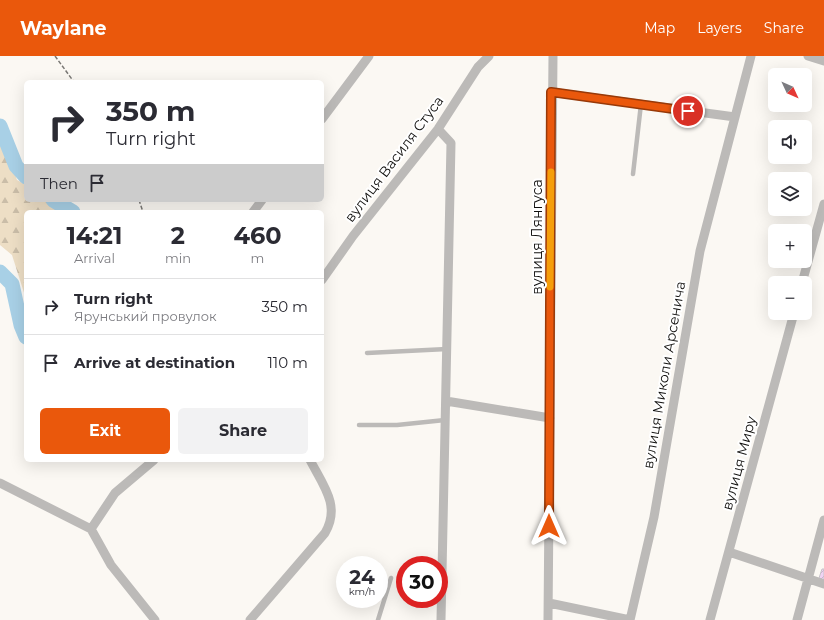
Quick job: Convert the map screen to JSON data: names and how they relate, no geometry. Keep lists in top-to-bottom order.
{
  "streets": {
    "street": [
      "вулиця Василя Стуса",
      "вулиця Лянгуса",
      "вулиця Миколи Арсенича",
      "вулиця Миру"
    ]
  },
  "crossings": [
    ["вулиця Лянгуса", "вулиця Миколи Арсенича"]
  ],
  "north": "bottom right",
  "page": {
    "header": "Waylane",
    "nav": ["Map", "Layers", "Share"],
    "map_buttons": ["+", "−"],
    "turn": ["350 m", "Turn right"],
    "then": "Then",
    "eta": [
      "14:21",
      "Arrival",
      "2",
      "min",
      "460",
      "m"
    ],
    "list": [
      {
        "name": "Turn right",
        "note": "Ярунський провулок",
        "value": "350 m"
      },
      {
        "name": "Arrive at destination",
        "value": "110 m"
      }
    ],
    "buttons": ["Exit", "Share"],
    "speed": "24 km/h",
    "limit": "30"
  }
}
